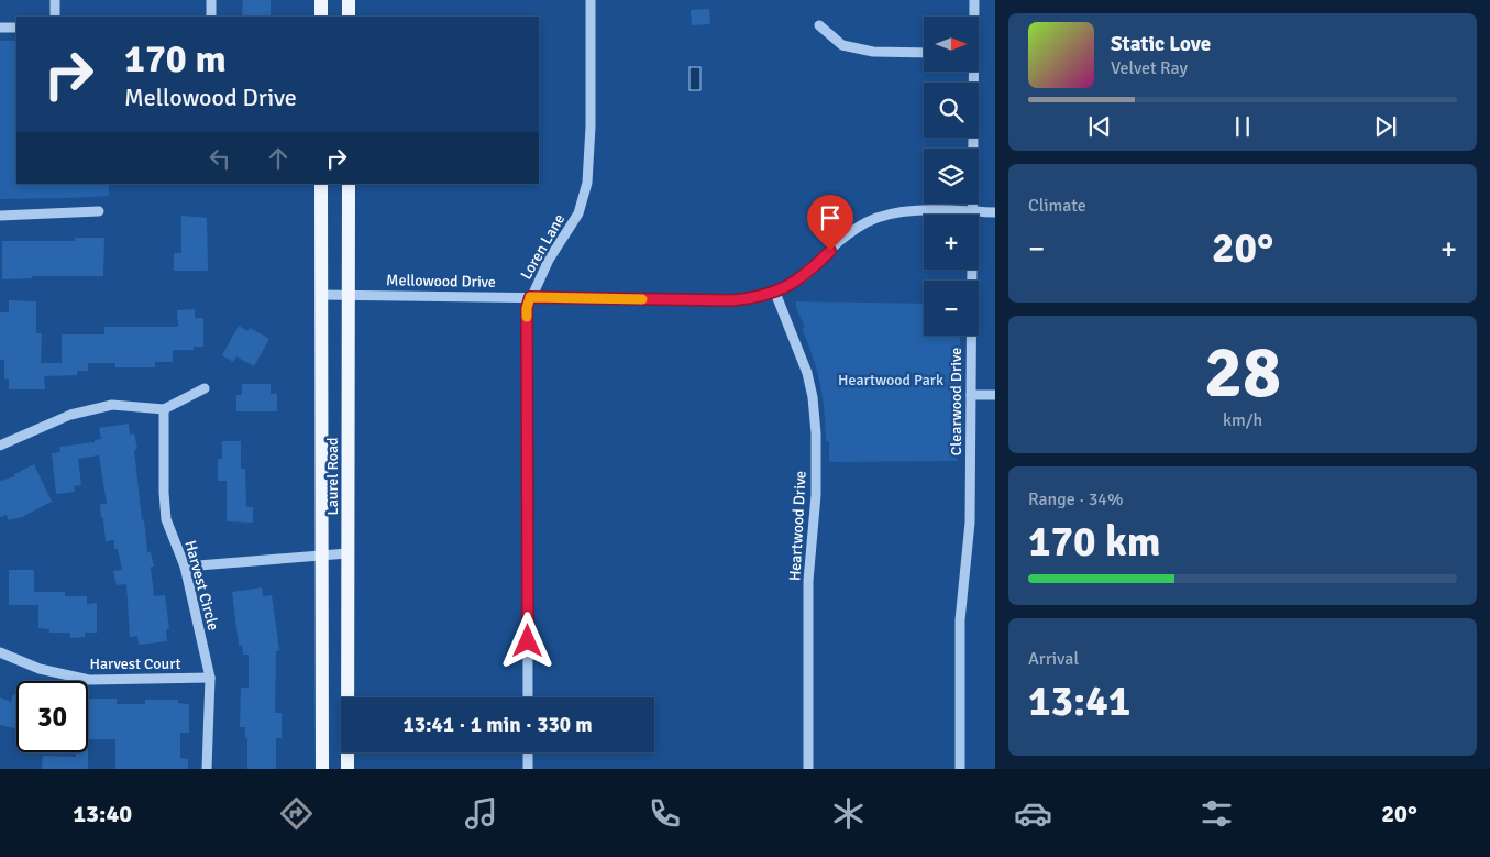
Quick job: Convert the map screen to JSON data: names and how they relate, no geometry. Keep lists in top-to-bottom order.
{
  "streets": {
    "main road": ["Laurel Road"],
    "street": [
      "Loren Lane",
      "Mellowood Drive",
      "Clearwood Drive",
      "Heartwood Drive",
      "Harvest Circle",
      "Harvest Court"
    ]
  },
  "crossings": [
    ["Loren Lane", "Mellowood Drive"],
    ["Mellowood Drive", "Clearwood Drive"],
    ["Mellowood Drive", "Laurel Road"],
    ["Mellowood Drive", "Heartwood Drive"],
    ["Harvest Circle", "Harvest Court"]
  ],
  "parks": ["Heartwood Park"],
  "north": "right",
  "page": {
    "map_buttons": ["+", "−"],
    "turn": ["170 m", "Mellowood Drive"],
    "song": ["Static Love", "Velvet Ray"],
    "tile": [
      "Climate",
      ["28", "km/h"],
      ["Range · 34%", "170 km"],
      ["Arrival", "13:41"]
    ],
    "heat": ["−", "20°", "+"],
    "limit": "30",
    "trip": "13:41 · 1 min · 330 m",
    "tabs": ["13:40", "20°"]
  }
}
